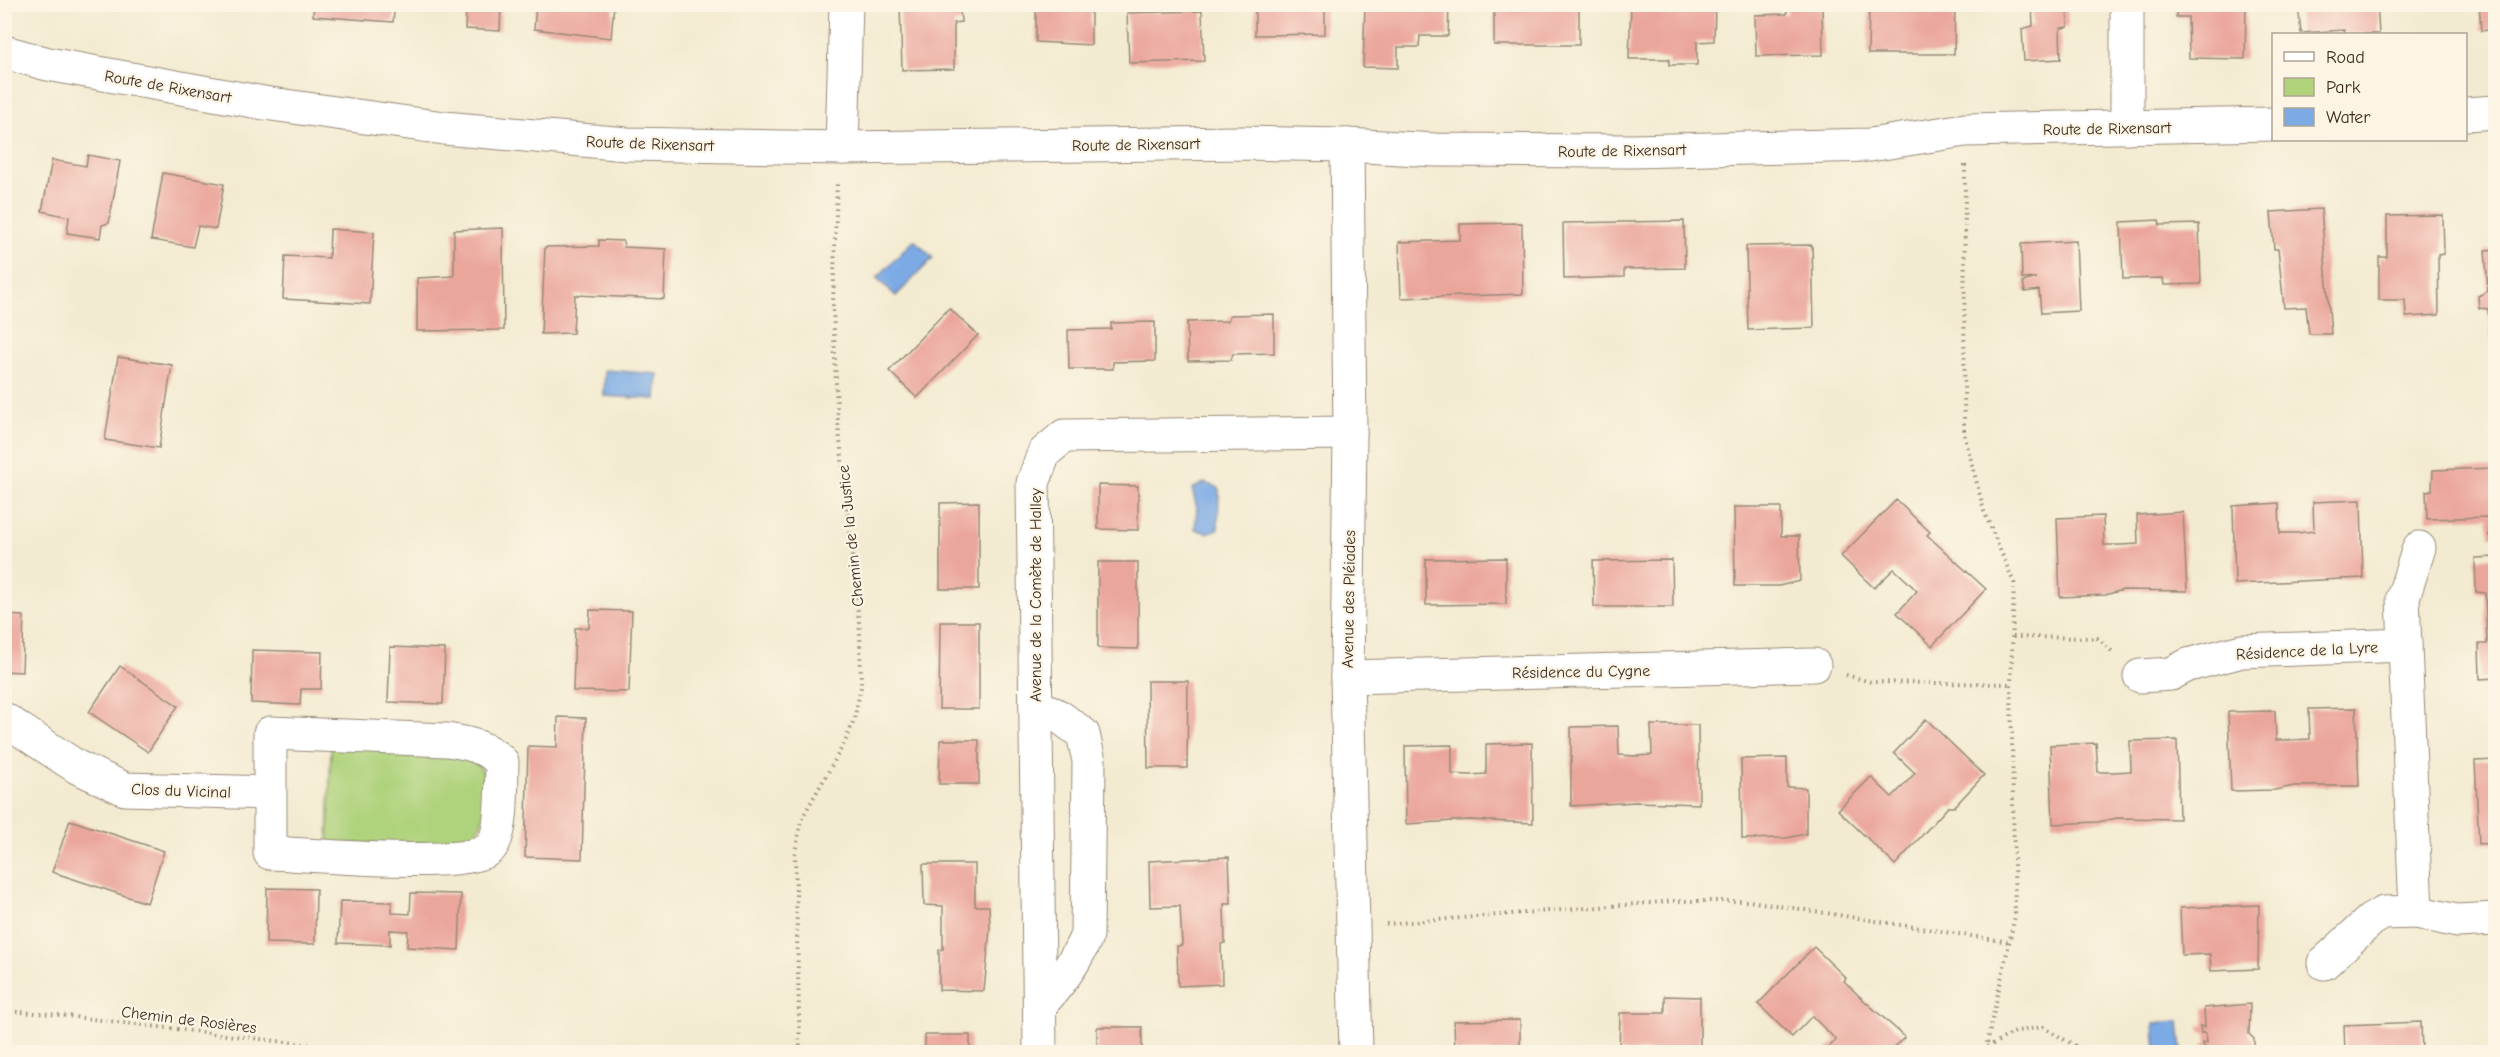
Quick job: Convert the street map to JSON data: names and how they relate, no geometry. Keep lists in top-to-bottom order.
{
  "streets": {
    "street": [
      "Route de Rixensart",
      "Avenue de la Comète de Halley",
      "Avenue des Pléiades",
      "Résidence de la Lyre",
      "Résidence du Cygne",
      "Clos du Vicinal"
    ],
    "path": ["Chemin de la Justice", "Chemin de Rosières"]
  },
  "crossings": [
    ["Route de Rixensart", "Chemin de la Justice"],
    ["Route de Rixensart", "Avenue des Pléiades"],
    ["Avenue de la Comète de Halley", "Avenue des Pléiades"],
    ["Avenue des Pléiades", "Résidence du Cygne"]
  ],
  "legend": ["Road", "Park", "Water"]
}
